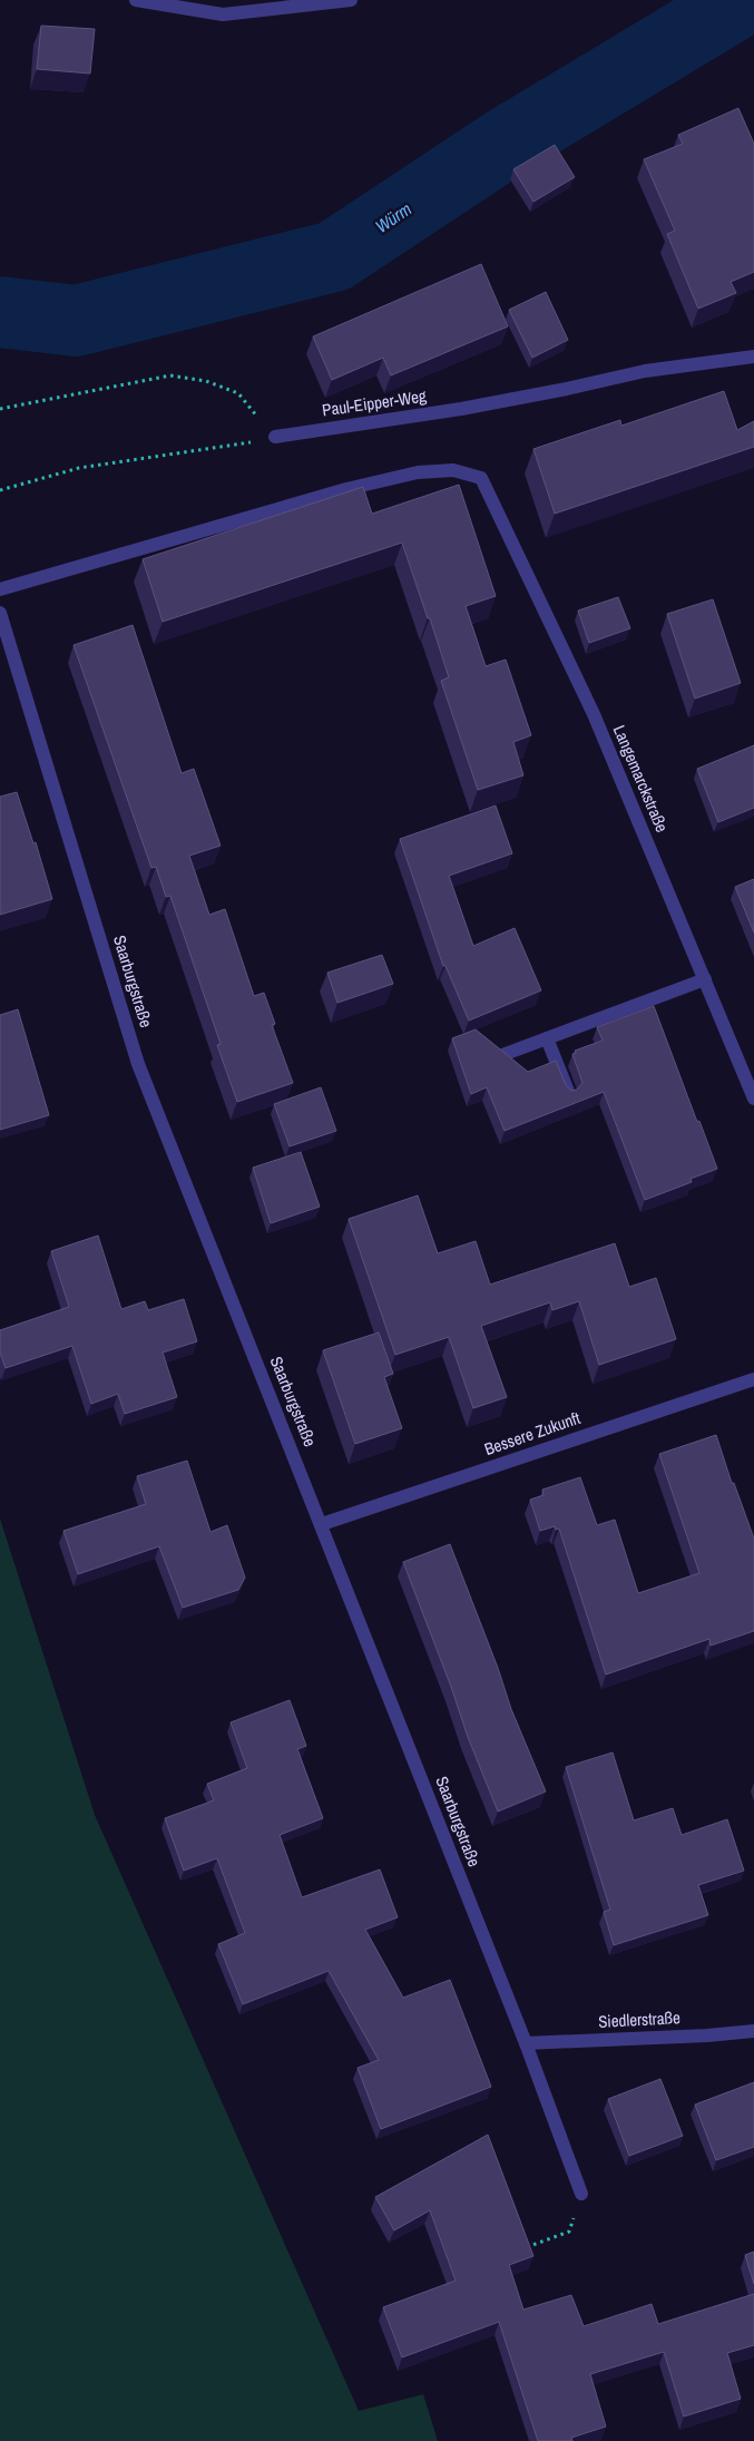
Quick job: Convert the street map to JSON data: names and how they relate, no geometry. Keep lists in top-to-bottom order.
{
  "streets": {
    "street": [
      "Paul-Eipper-Weg",
      "Langemarckstraße",
      "Saarburgstraße",
      "Bessere Zukunft",
      "Siedlerstraße"
    ]
  },
  "crossings": [
    ["Saarburgstraße", "Bessere Zukunft"],
    ["Saarburgstraße", "Siedlerstraße"]
  ],
  "water": ["Würm"]
}
